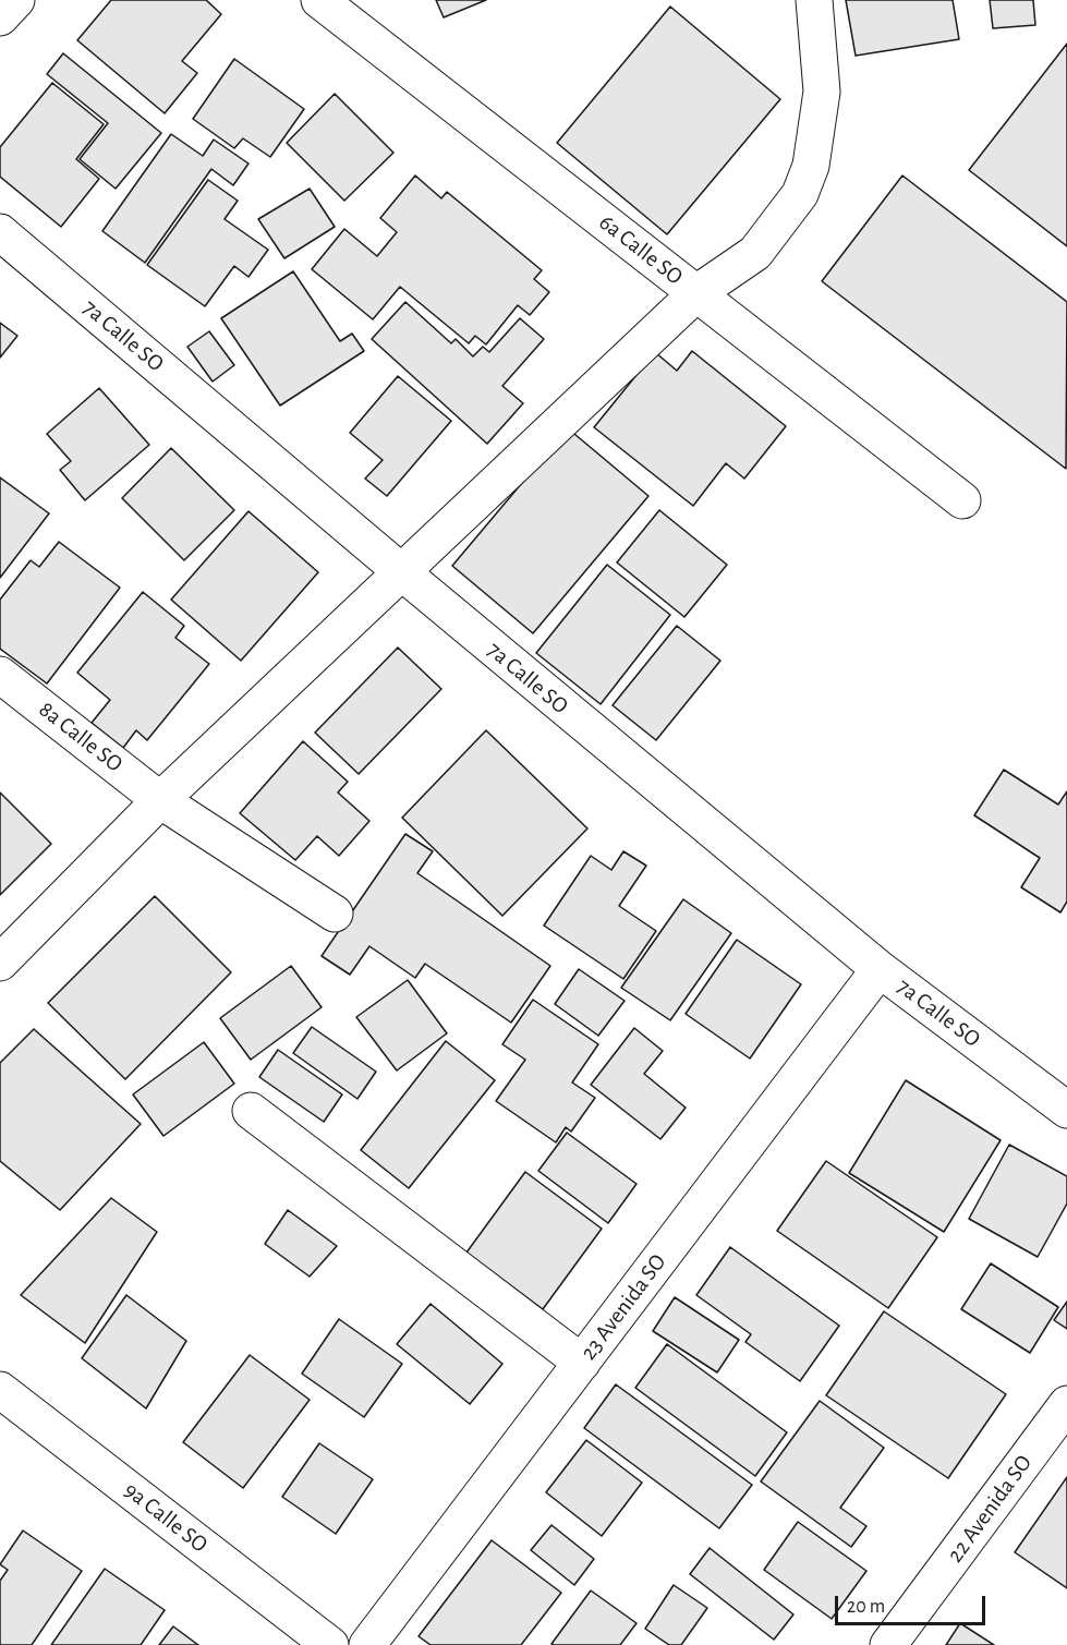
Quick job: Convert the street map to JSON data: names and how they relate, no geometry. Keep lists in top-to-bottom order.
{
  "streets": {
    "street": [
      "6a Calle SO",
      "7a Calle SO",
      "8a Calle SO",
      "23 Avenida SO",
      "22 Avenida SO",
      "9a Calle SO"
    ]
  },
  "crossings": [
    ["7a Calle SO", "23 Avenida SO"]
  ],
  "scale_bar": "20 m"
}
